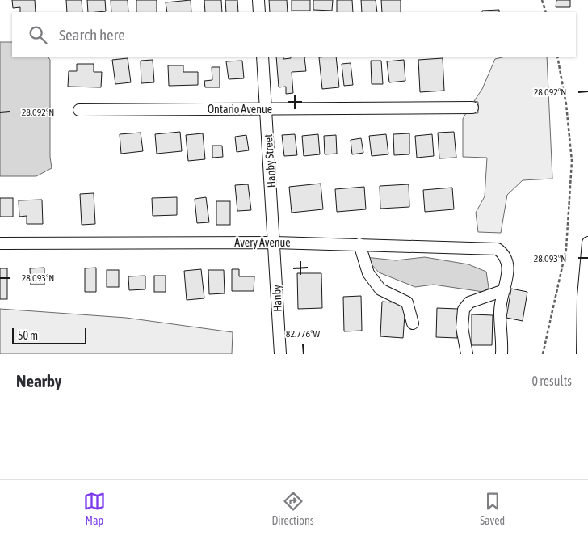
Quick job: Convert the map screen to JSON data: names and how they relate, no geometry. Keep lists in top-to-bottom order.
{
  "streets": {
    "street": [
      "Ontario Avenue",
      "Hanby Street",
      "Avery Avenue",
      "Hanby"
    ]
  },
  "crossings": [
    ["Ontario Avenue", "Hanby Street"],
    ["Hanby Street", "Avery Avenue"],
    ["Hanby Street", "Hanby"],
    ["Avery Avenue", "Hanby"]
  ],
  "scale_bar": "50 m",
  "page": {
    "search": "Search here",
    "scale": "50 m",
    "heading": ["Nearby", "0 results"],
    "nav": ["Map", "Directions", "Saved"]
  },
  "coordinates": ["28.092°N", "28.093°N", "82.776°W"]
}
